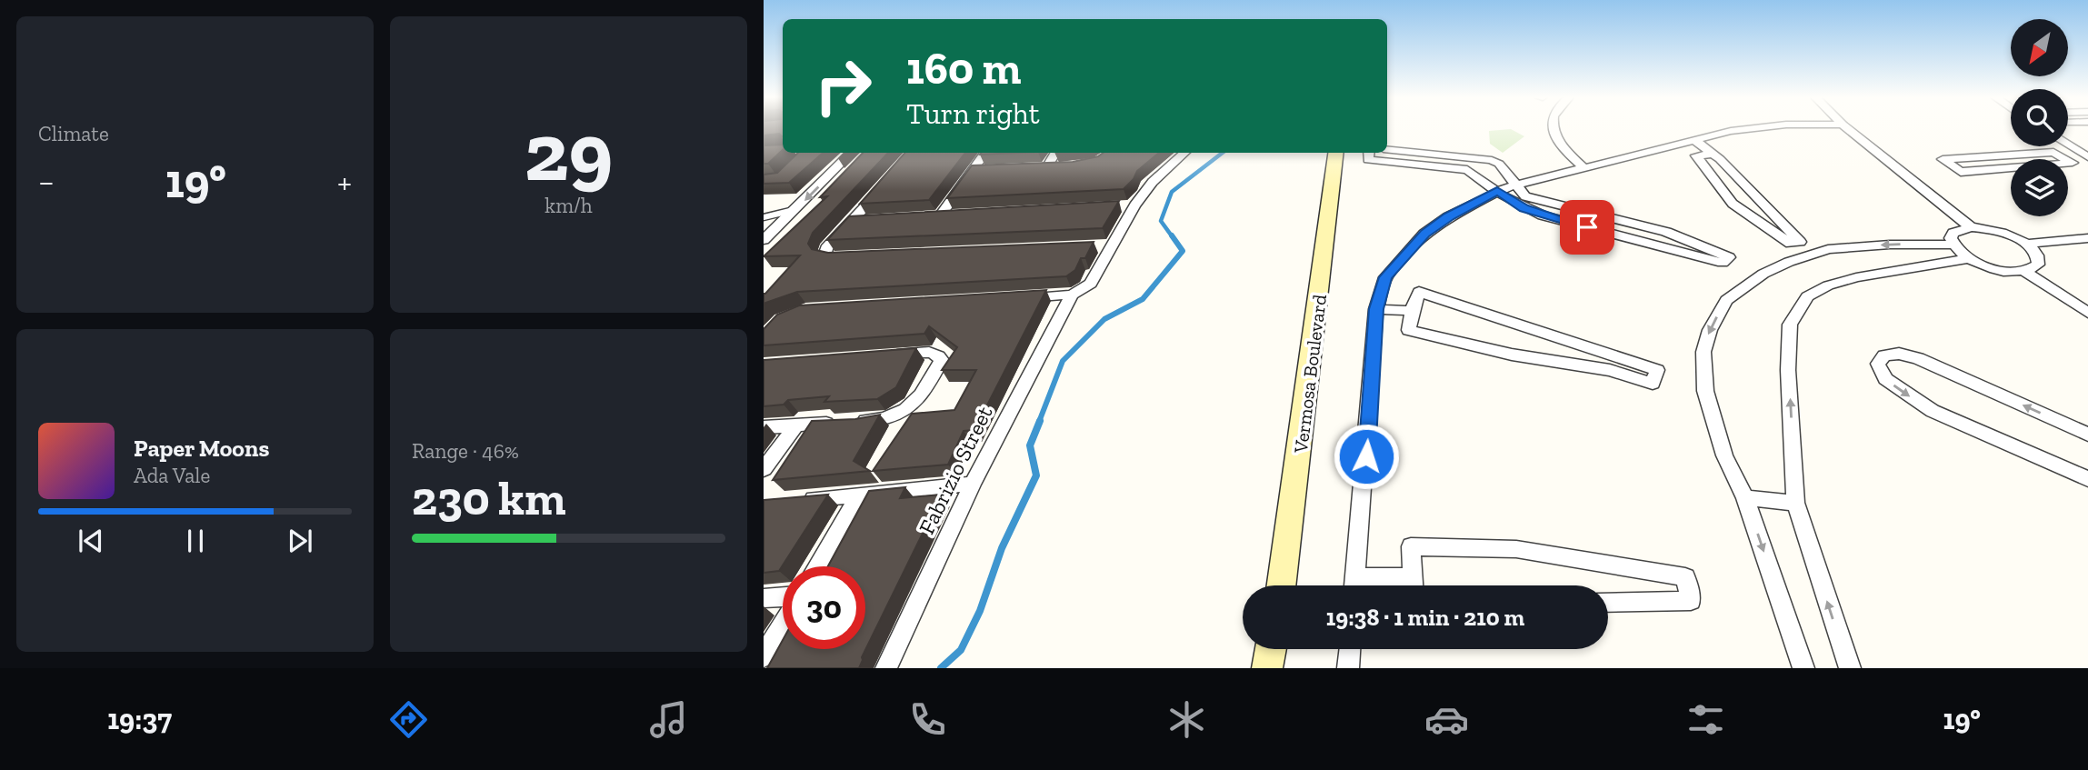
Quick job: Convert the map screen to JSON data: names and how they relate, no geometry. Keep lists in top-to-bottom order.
{
  "streets": {
    "main road": ["Vermosa Boulevard"],
    "street": ["Fabrizio Street"]
  },
  "north": "bottom left",
  "page": {
    "tile": [
      "Climate",
      ["29", "km/h"],
      ["Range · 46%", "230 km"]
    ],
    "turn": ["160 m", "Turn right"],
    "heat": ["−", "19°", "+"],
    "song": ["Paper Moons", "Ada Vale"],
    "limit": "30",
    "trip": "19:38 · 1 min · 210 m",
    "tabs": ["19:37", "19°"]
  }
}
